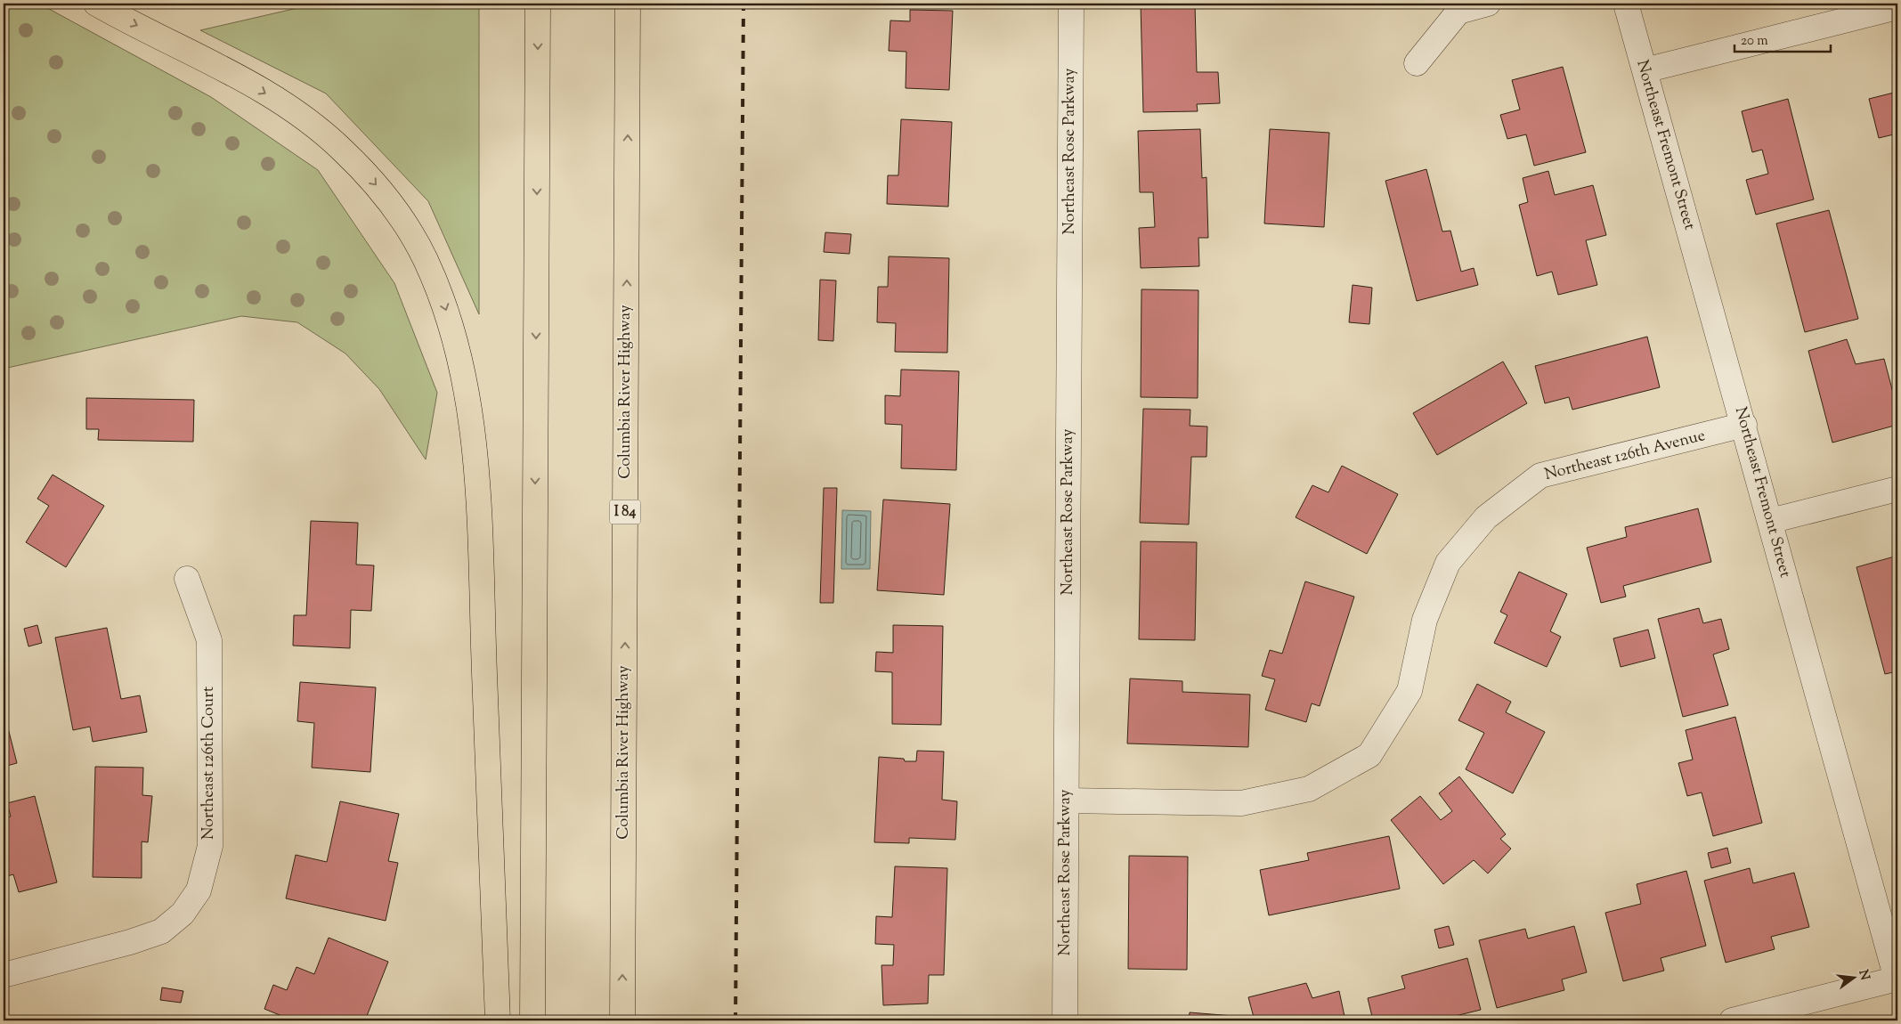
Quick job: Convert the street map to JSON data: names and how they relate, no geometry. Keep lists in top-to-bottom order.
{
  "streets": {
    "highway": ["Columbia River Highway", "I 84"],
    "street": [
      "Northeast Fremont Street",
      "Northeast Rose Parkway",
      "Northeast 126th Avenue",
      "Northeast 126th Court"
    ]
  },
  "crossings": [
    ["Northeast Fremont Street", "Northeast 126th Avenue"],
    ["Northeast Rose Parkway", "Northeast 126th Avenue"]
  ],
  "scale_bar": "20 m",
  "north": "right"
}
